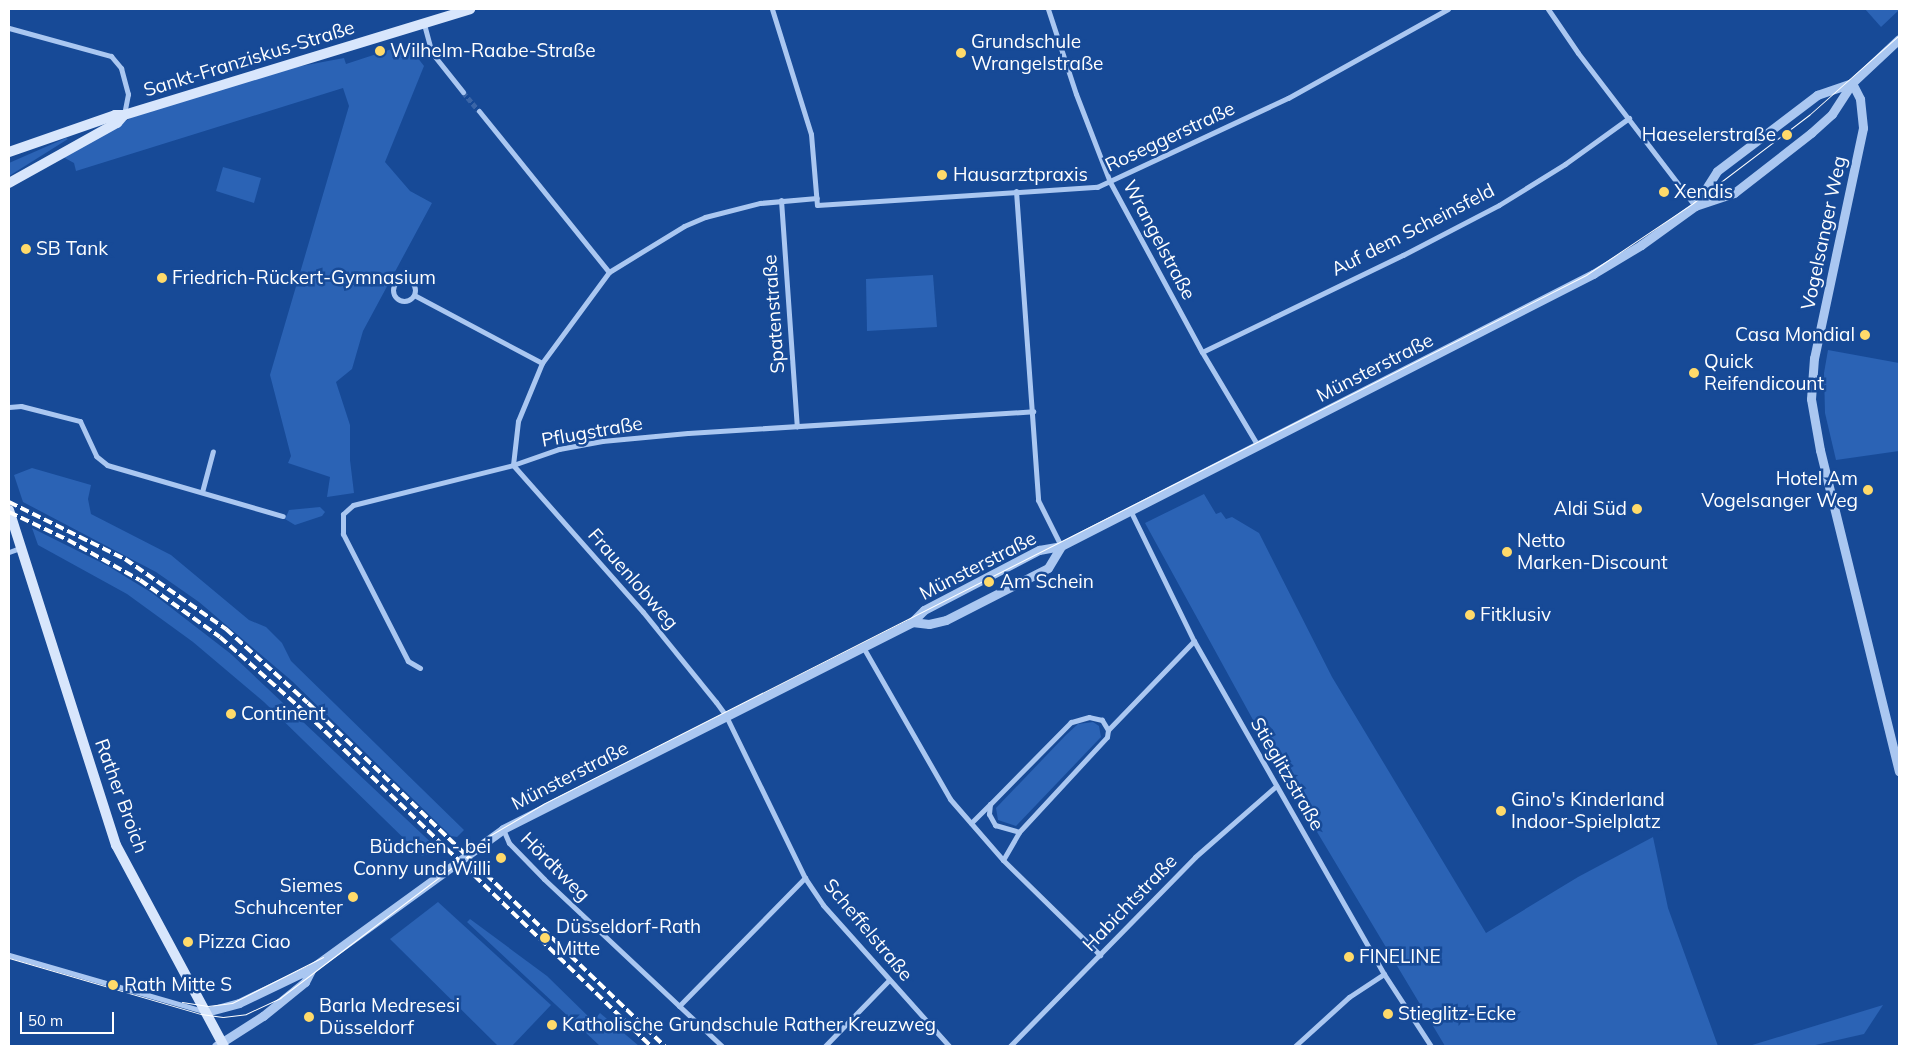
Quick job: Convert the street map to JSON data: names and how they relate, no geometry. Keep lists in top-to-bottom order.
{
  "streets": {
    "main road": ["Sankt-Franziskus-Straße", "Rather Broich"],
    "street": [
      "Roseggerstraße",
      "Auf dem Scheinsfeld",
      "Vogelsanger Weg",
      "Wrangelstraße",
      "Spatenstraße",
      "Münsterstraße",
      "Pflugstraße",
      "Frauenlobweg",
      "Stieglitzstraße",
      "Hördtweg",
      "Habichtstraße",
      "Scheffelstraße"
    ]
  },
  "crossings": [
    ["Roseggerstraße", "Wrangelstraße"],
    ["Auf dem Scheinsfeld", "Wrangelstraße"],
    ["Vogelsanger Weg", "Münsterstraße"],
    ["Wrangelstraße", "Münsterstraße"],
    ["Spatenstraße", "Pflugstraße"],
    ["Münsterstraße", "Frauenlobweg"],
    ["Münsterstraße", "Stieglitzstraße"],
    ["Münsterstraße", "Rather Broich"],
    ["Münsterstraße", "Hördtweg"],
    ["Münsterstraße", "Scheffelstraße"],
    ["Pflugstraße", "Frauenlobweg"],
    ["Frauenlobweg", "Scheffelstraße"],
    ["Stieglitzstraße", "Habichtstraße"]
  ],
  "places": [
    "Wilhelm-Raabe-Straße",
    "Grundschule Wrangelstraße",
    "Haeselerstraße",
    "Hausarztpraxis",
    "Xendis",
    "SB Tank",
    "Friedrich-Rückert-Gymnasium",
    "Casa Mondial",
    "Quick Reifendicount",
    "Hotel Am Vogelsanger Weg",
    "Aldi Süd",
    "Netto Marken-Discount",
    "Am Schein",
    "Fitklusiv",
    "Continent",
    "Gino's Kinderland Indoor-Spielplatz",
    "Büdchen - bei Conny und Willi",
    "Siemes Schuhcenter",
    "Düsseldorf-Rath Mitte",
    "Pizza Ciao",
    "FINELINE",
    "Rath Mitte S",
    "Stieglitz-Ecke",
    "Barla Medresesi Düsseldorf",
    "Katholische Grundschule Rather Kreuzweg"
  ],
  "scale_bar": "50 m"
}
